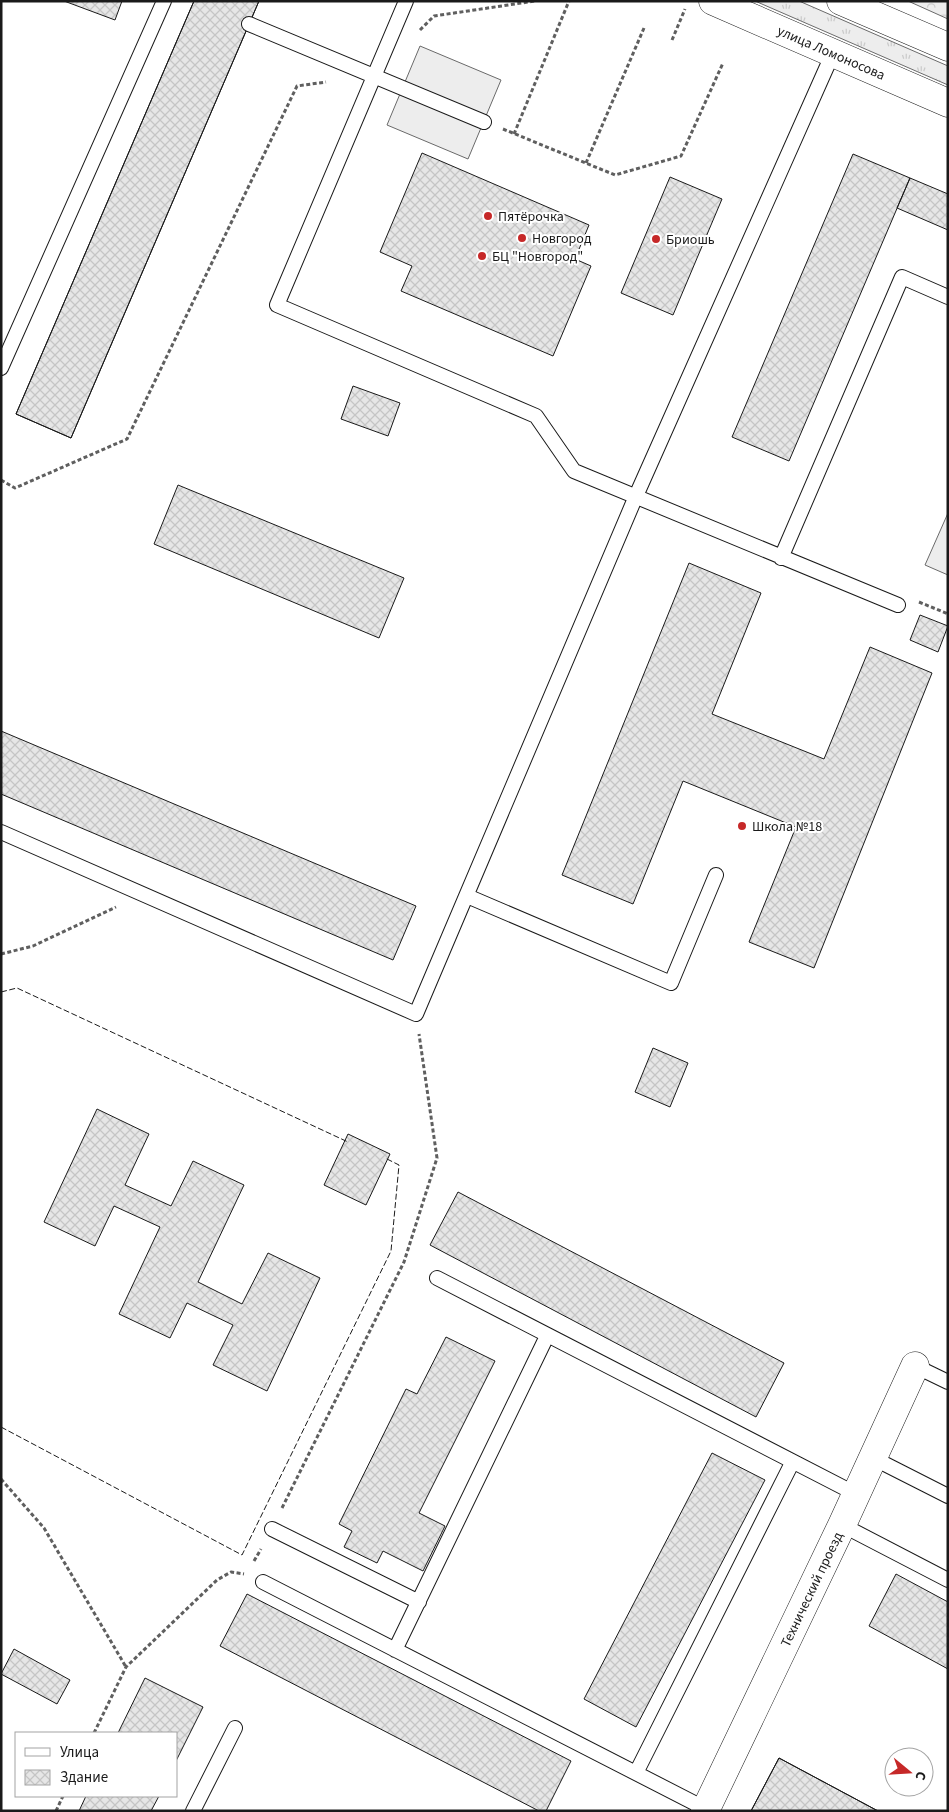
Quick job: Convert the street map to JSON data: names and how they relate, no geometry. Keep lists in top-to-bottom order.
{
  "streets": {
    "street": ["улица Ломоносова", "Технический проезд"]
  },
  "places": [
    "Пятёрочка",
    "Новгород",
    "Бриошь",
    "БЦ \"Новгород\"",
    "Школа №18"
  ],
  "legend": ["Улица", "Здание"],
  "north": "right"
}
